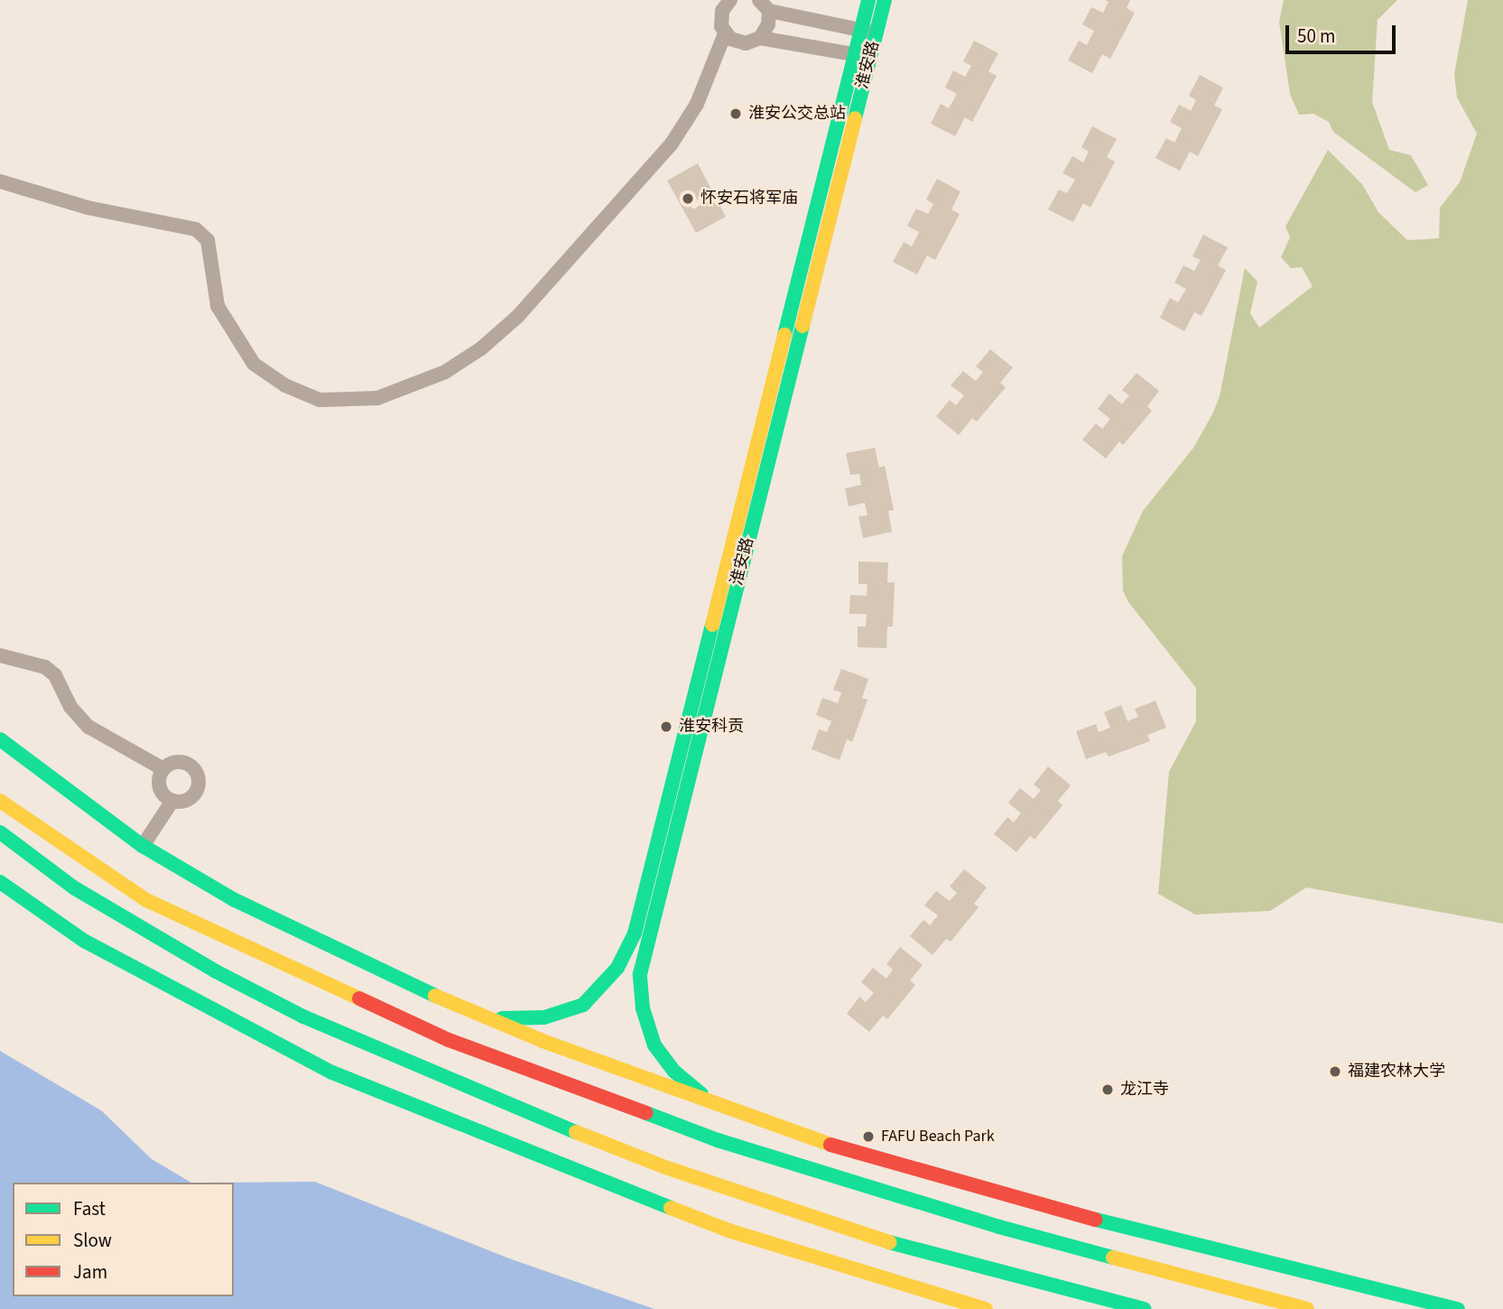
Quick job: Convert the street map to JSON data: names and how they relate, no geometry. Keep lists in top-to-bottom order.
{
  "streets": {
    "main road": ["淮安路"]
  },
  "places": [
    "淮安公交总站",
    "怀安石将军庙",
    "淮安科贡",
    "福建农林大学",
    "龙江寺",
    "FAFU Beach Park"
  ],
  "legend": ["Fast", "Slow", "Jam"],
  "scale_bar": "50 m"
}
